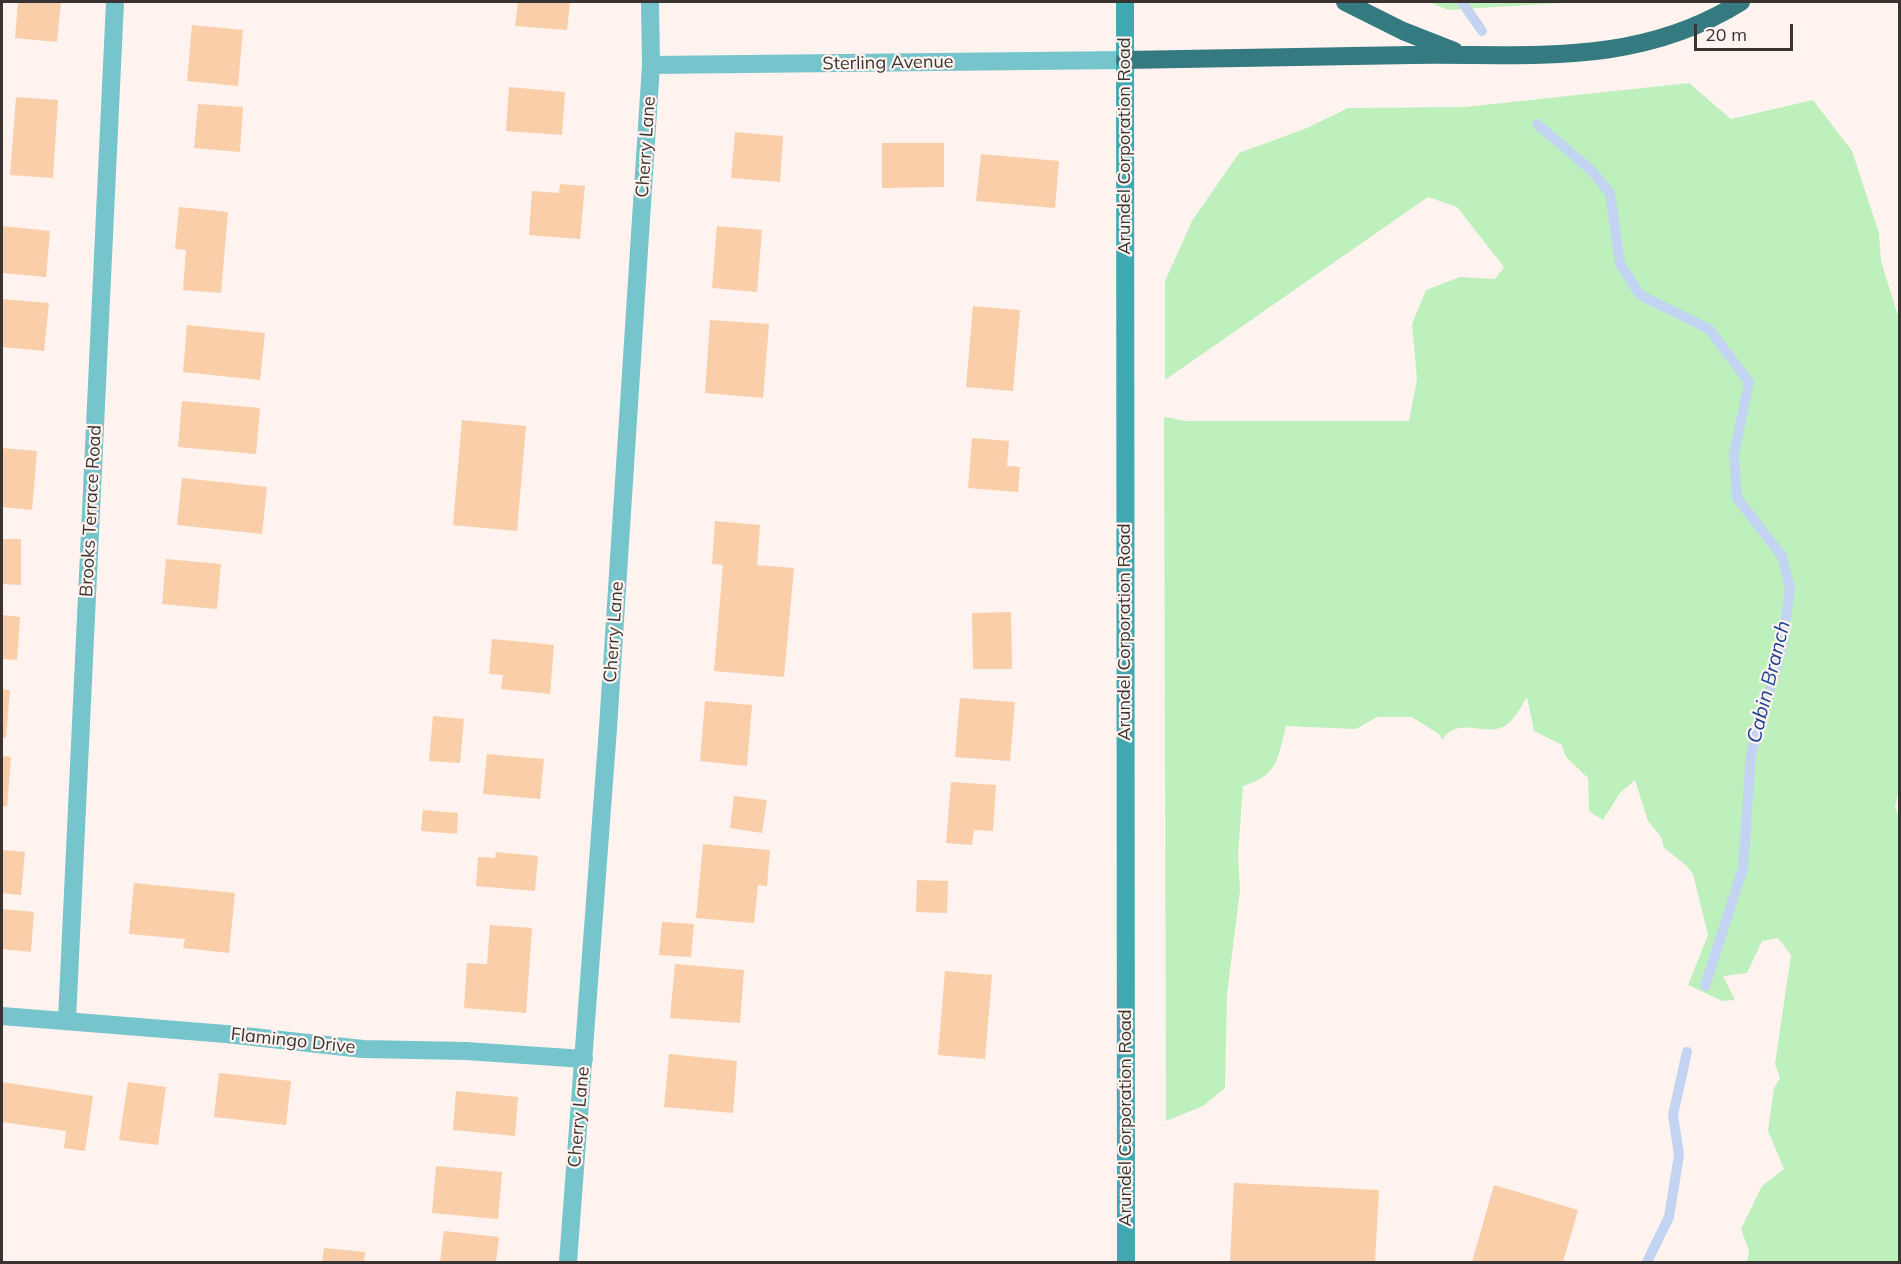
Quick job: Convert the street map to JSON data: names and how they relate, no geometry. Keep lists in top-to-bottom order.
{
  "streets": {
    "street": [
      "Sterling Avenue",
      "Arundel Corporation Road",
      "Cherry Lane",
      "Brooks Terrace Road",
      "Flamingo Drive"
    ]
  },
  "crossings": [
    ["Sterling Avenue", "Arundel Corporation Road"],
    ["Sterling Avenue", "Cherry Lane"],
    ["Cherry Lane", "Flamingo Drive"],
    ["Brooks Terrace Road", "Flamingo Drive"]
  ],
  "water": ["Cabin Branch"],
  "scale_bar": "20 m"
}
